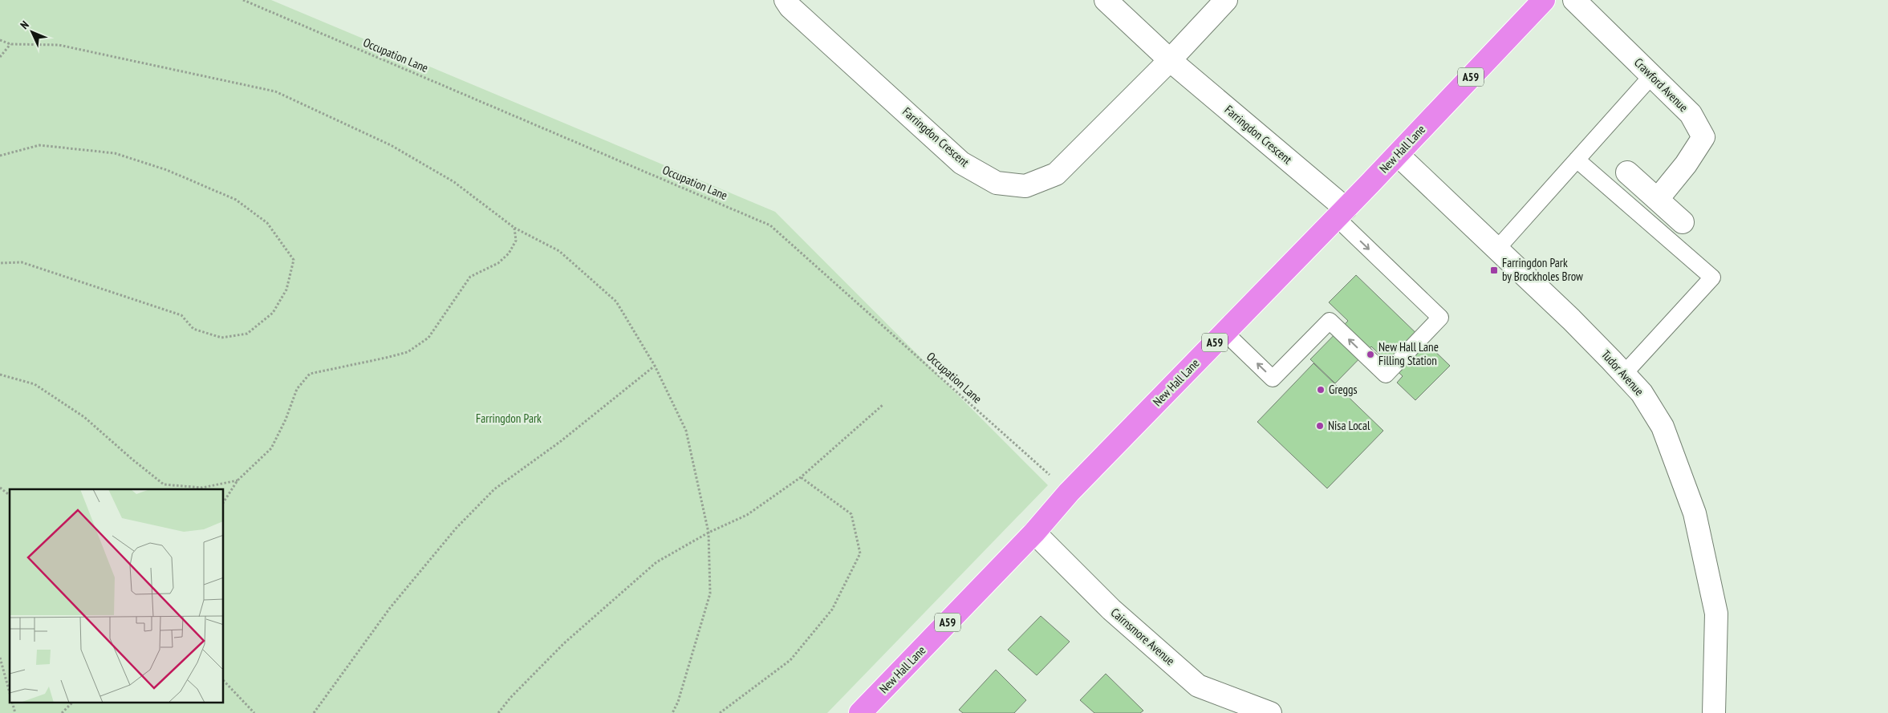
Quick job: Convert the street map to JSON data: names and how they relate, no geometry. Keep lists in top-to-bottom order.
{
  "streets": {
    "highway": ["A59", "New Hall Lane"],
    "street": [
      "Crawford Avenue",
      "Farringdon Crescent",
      "Tudor Avenue",
      "Cairnsmore Avenue"
    ],
    "path": ["Occupation Lane"]
  },
  "crossings": [
    ["Occupation Lane", "New Hall Lane"],
    ["Farringdon Crescent", "New Hall Lane"],
    ["New Hall Lane", "Tudor Avenue"],
    ["New Hall Lane", "Cairnsmore Avenue"]
  ],
  "parks": ["Farringdon Park"],
  "places": {
    "transit": ["Farringdon Park by Brockholes Brow"],
    "other": ["New Hall Lane Filling Station", "Greggs", "Nisa Local"]
  },
  "north": "top left"
}
